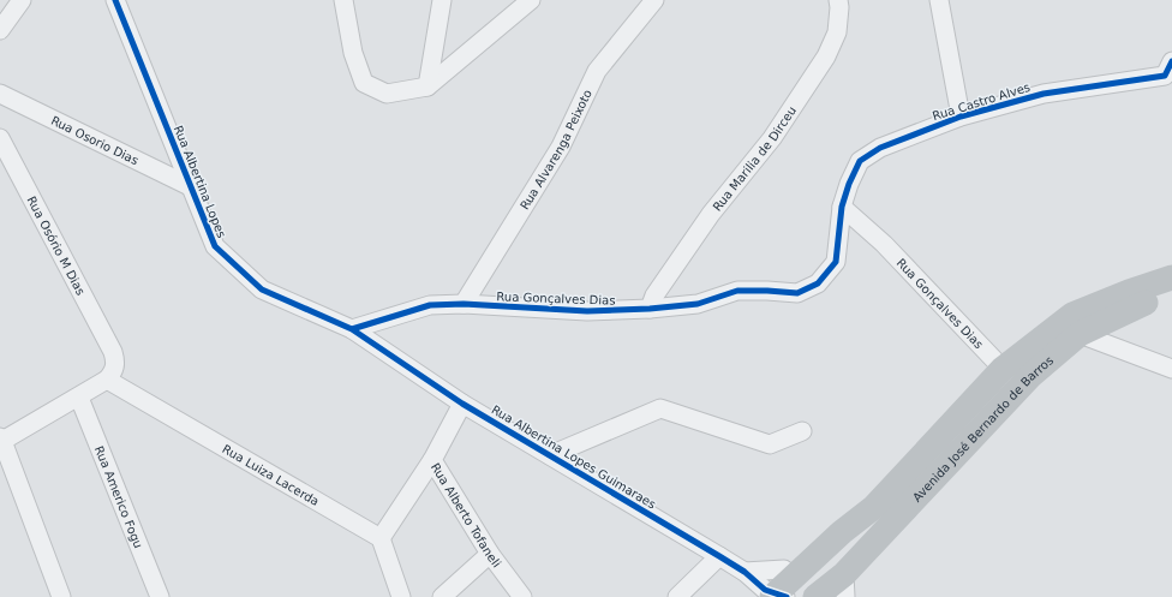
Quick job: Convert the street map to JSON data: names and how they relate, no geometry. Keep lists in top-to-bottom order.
{
  "streets": {
    "main road": ["Avenida José Bernardo de Barros"],
    "street": [
      "Rua Castro Alves",
      "Rua Osorio Dias",
      "Rua Alvarenga Peixoto",
      "Rua Marilia de Dirceu",
      "Rua Albertina Lopes",
      "Rua Osório M Dias",
      "Rua Gonçalves Dias",
      "Rua Albertina Lopes Guimaraes",
      "Rua Luiza Lacerda",
      "Rua Americo Fogu",
      "Rua Alberto Tofaneli"
    ]
  },
  "crossings": [
    ["Rua Castro Alves", "Rua Gonçalves Dias"],
    ["Rua Osorio Dias", "Rua Albertina Lopes"],
    ["Rua Alvarenga Peixoto", "Rua Gonçalves Dias"],
    ["Rua Marilia de Dirceu", "Rua Gonçalves Dias"],
    ["Rua Albertina Lopes", "Rua Gonçalves Dias"],
    ["Rua Albertina Lopes", "Rua Albertina Lopes Guimaraes"],
    ["Rua Osório M Dias", "Rua Luiza Lacerda"],
    ["Rua Gonçalves Dias", "Avenida José Bernardo de Barros"],
    ["Rua Gonçalves Dias", "Rua Albertina Lopes Guimaraes"],
    ["Avenida José Bernardo de Barros", "Rua Albertina Lopes Guimaraes"],
    ["Rua Albertina Lopes Guimaraes", "Rua Alberto Tofaneli"]
  ]
}
